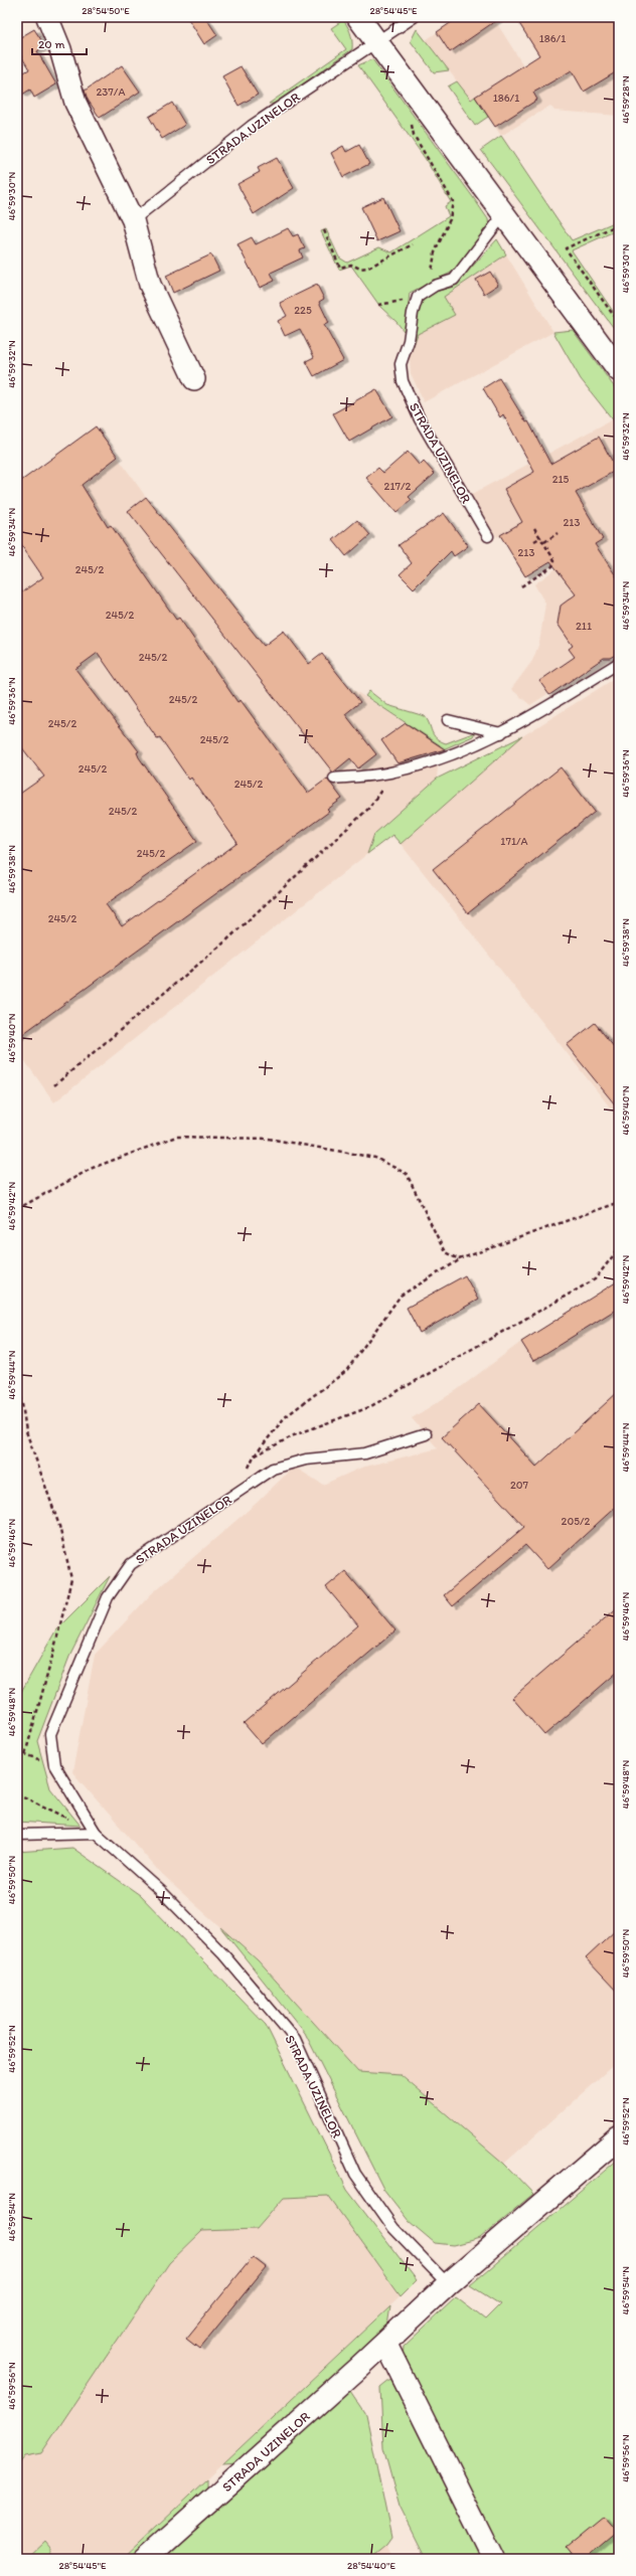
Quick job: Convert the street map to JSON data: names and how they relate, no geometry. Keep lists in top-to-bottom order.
{
  "streets": {
    "street": ["STRADA UZINELOR"]
  },
  "house_numbers": [
    "186/1",
    "237/A",
    "186/1",
    "225",
    "215",
    "217/2",
    "213",
    "213",
    "245/2",
    "245/2",
    "211",
    "245/2",
    "245/2",
    "245/2",
    "245/2",
    "245/2",
    "245/2",
    "245/2",
    "171/A",
    "245/2",
    "245/2",
    "207",
    "205/2"
  ],
  "scale_bar": "20 m",
  "coordinates": [
    "28°54'50\"E",
    "28°54'45\"E",
    "46°59'28\"N",
    "46°59'30\"N",
    "46°59'32\"N",
    "46°59'34\"N",
    "46°59'36\"N",
    "46°59'38\"N",
    "46°59'40\"N",
    "46°59'42\"N",
    "46°59'44\"N",
    "46°59'46\"N",
    "46°59'48\"N",
    "46°59'50\"N",
    "46°59'52\"N",
    "46°59'54\"N",
    "46°59'56\"N",
    "28°54'40\"E"
  ]
}
